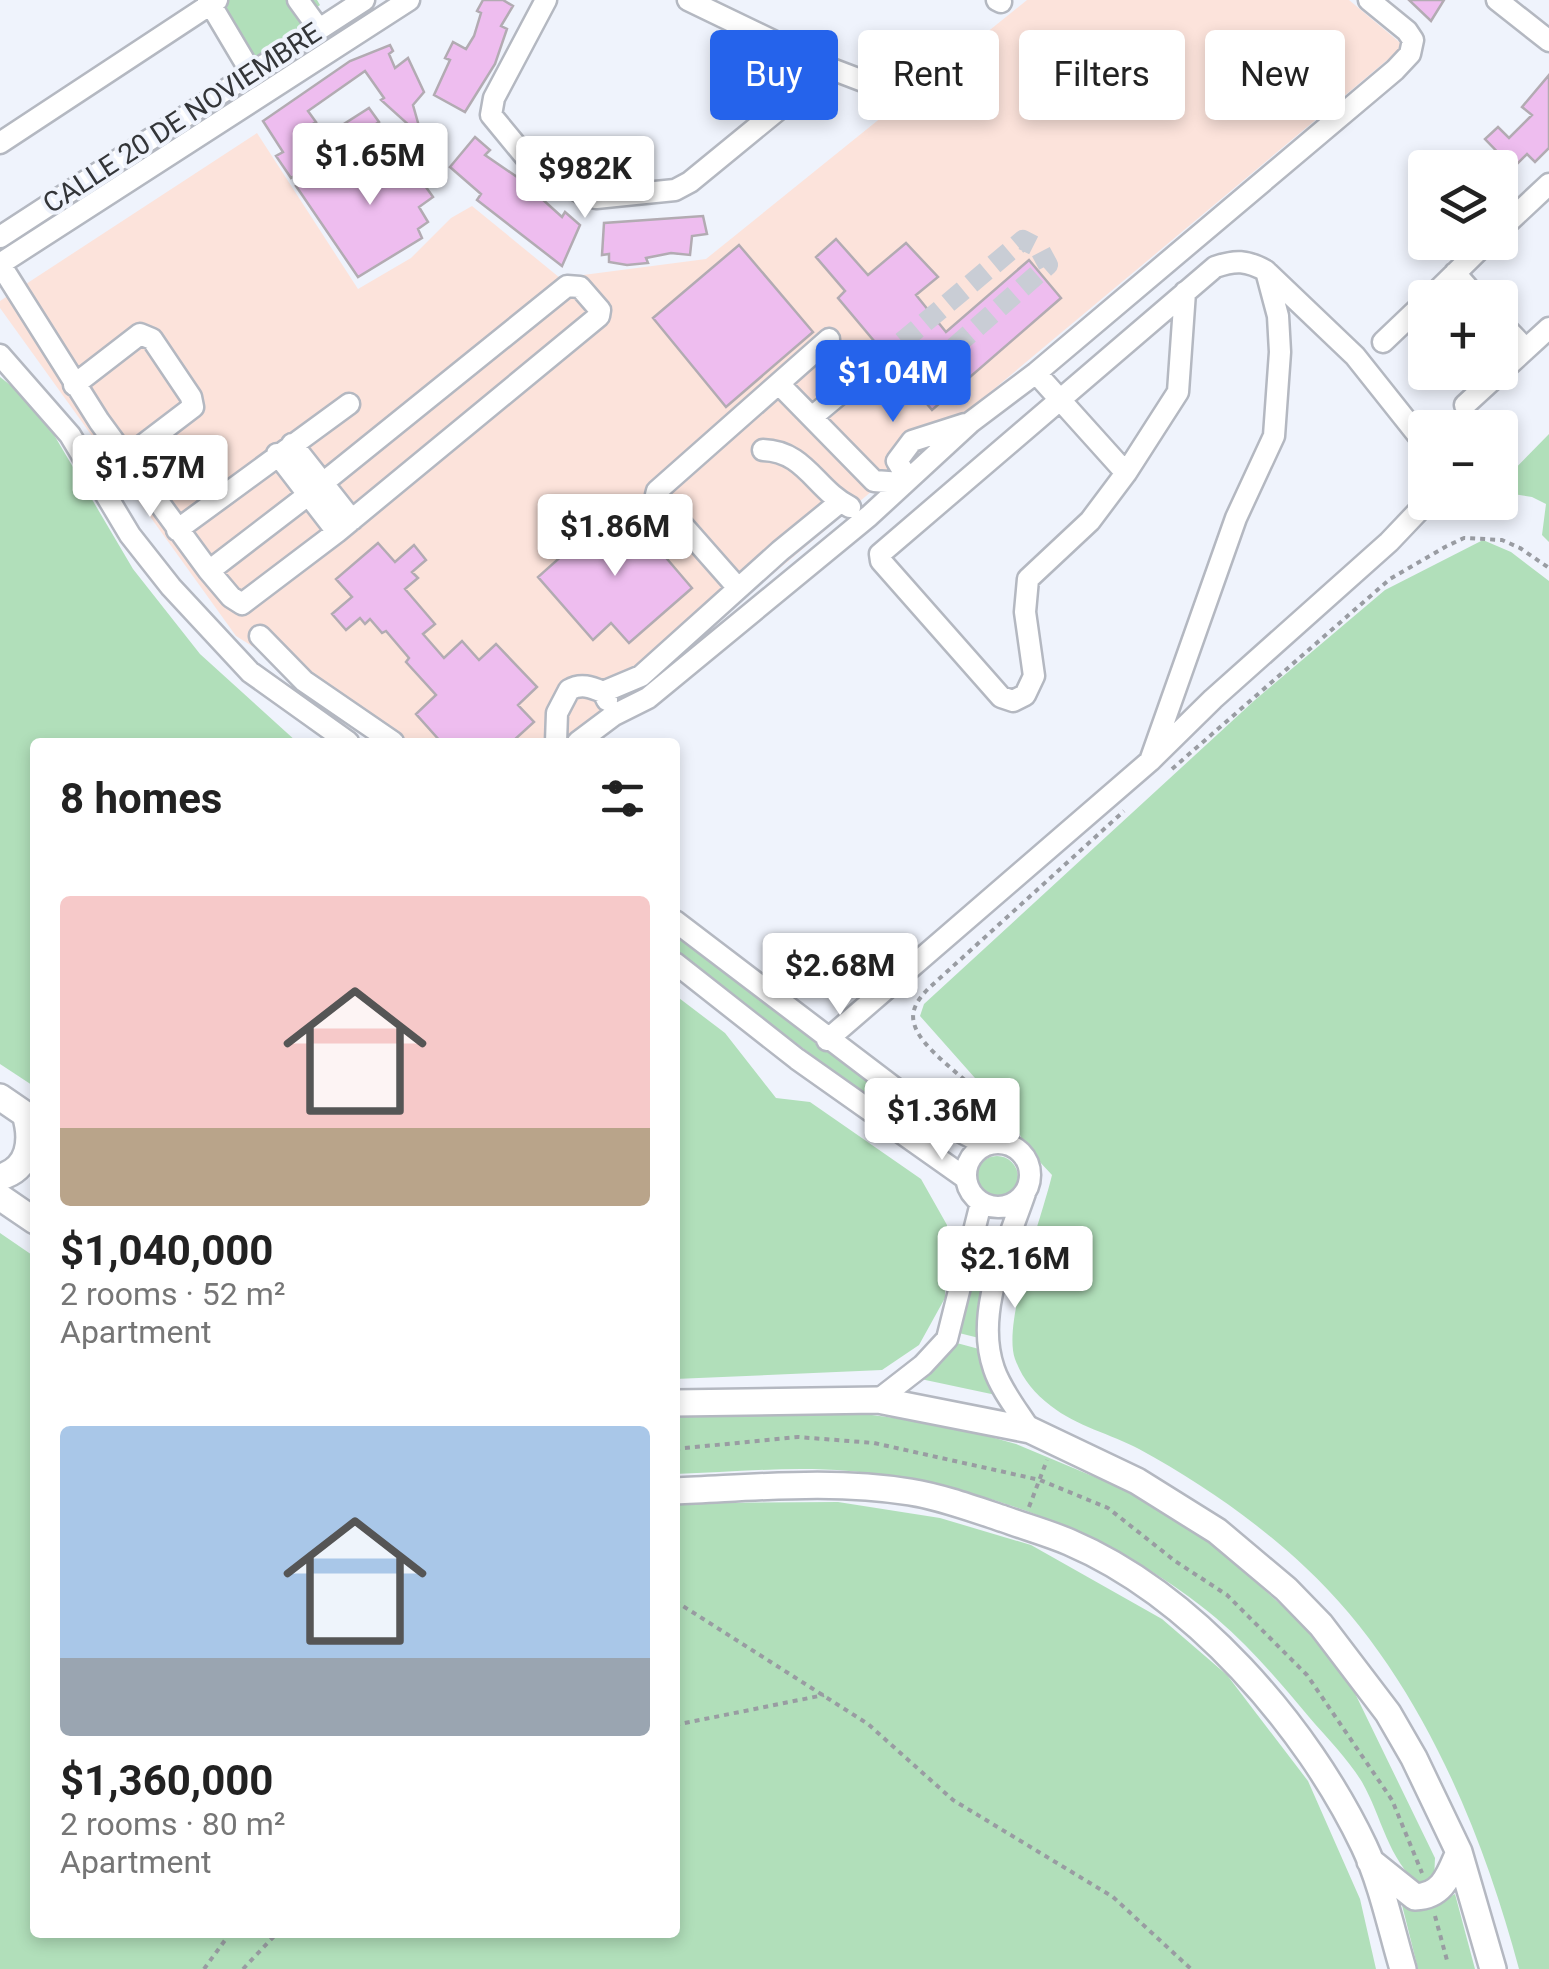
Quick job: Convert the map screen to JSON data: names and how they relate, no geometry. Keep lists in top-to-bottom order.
{
  "streets": {
    "street": ["CALLE 20 DE NOVIEMBRE"]
  },
  "page": {
    "chip": [
      "Buy",
      "Rent",
      "Filters",
      "New"
    ],
    "price": [
      "$1.65M",
      "$982K",
      "$1.04M",
      "$1.57M",
      "$1.86M",
      "$2.68M",
      "$1.36M",
      "$2.16M"
    ],
    "map_buttons": ["+", "−"],
    "heading": "8 homes",
    "list": [
      {
        "name": "$1,040,000",
        "note": "2 rooms · 52 m² · Apartment"
      },
      {
        "name": "$1,360,000",
        "note": "2 rooms · 80 m² · Apartment"
      }
    ]
  }
}
